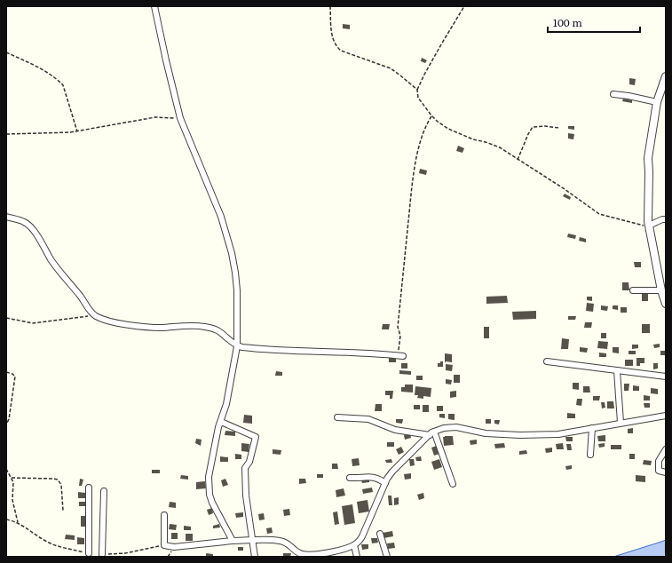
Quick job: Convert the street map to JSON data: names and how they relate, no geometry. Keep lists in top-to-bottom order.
{
  "scale_bar": "100 m"
}
